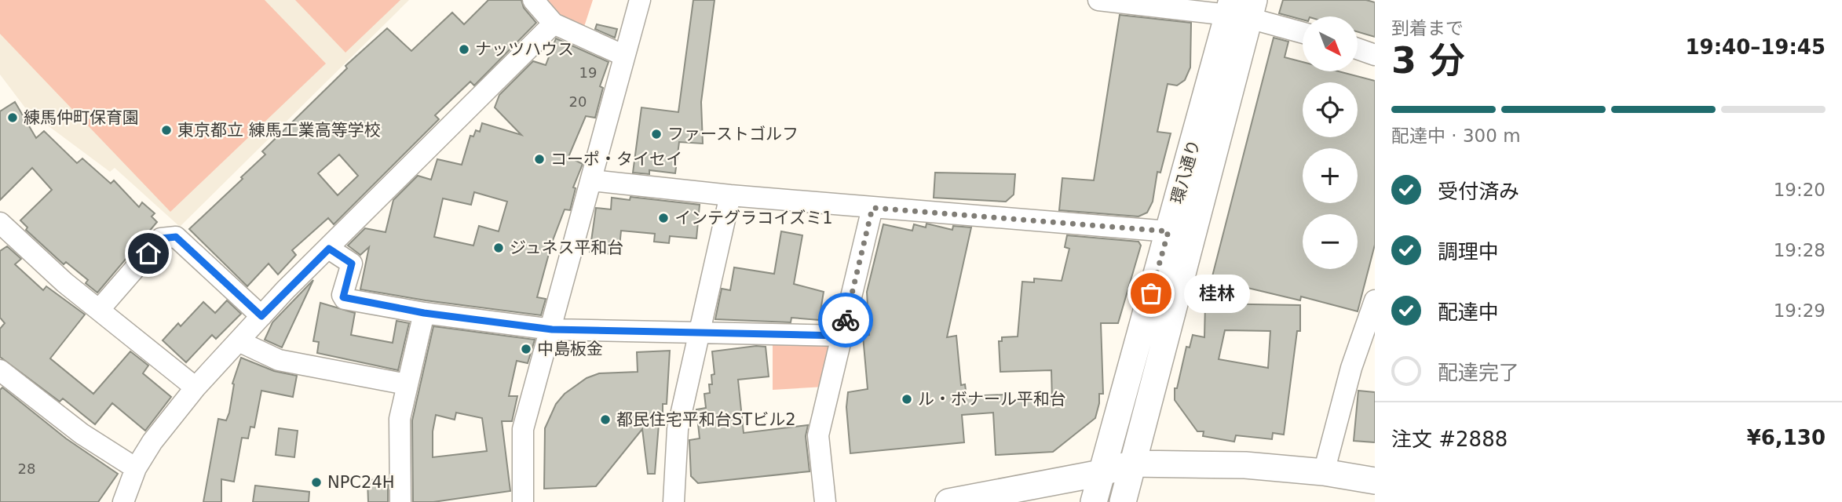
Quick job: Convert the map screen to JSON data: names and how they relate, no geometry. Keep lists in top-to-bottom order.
{
  "streets": {
    "main road": ["環八通り"]
  },
  "places": [
    "ナッツハウス",
    "練馬仲町保育園",
    "東京都立 練馬工業高等学校",
    "ファーストゴルフ",
    "コーポ・タイセイ",
    "インテグラコイズミ1",
    "ジュネス平和台",
    "桂林",
    "中島板金",
    "ル・ボナール平和台",
    "都民住宅平和台STビル2",
    "NPC24H"
  ],
  "house_numbers": ["19", "20", "28"],
  "north": "bottom right",
  "page": {
    "heading": ["3 分", "到着まで", "19:40–19:45"],
    "panel": ["注文 #2888", "¥6,130"],
    "map_buttons": ["+", "−"],
    "bar": "配達中 · 300 m",
    "list": [
      ["受付済み", "19:20"],
      ["調理中", "19:28"],
      ["配達中", "19:29"],
      "配達完了"
    ],
    "bubble": "桂林"
  }
}
